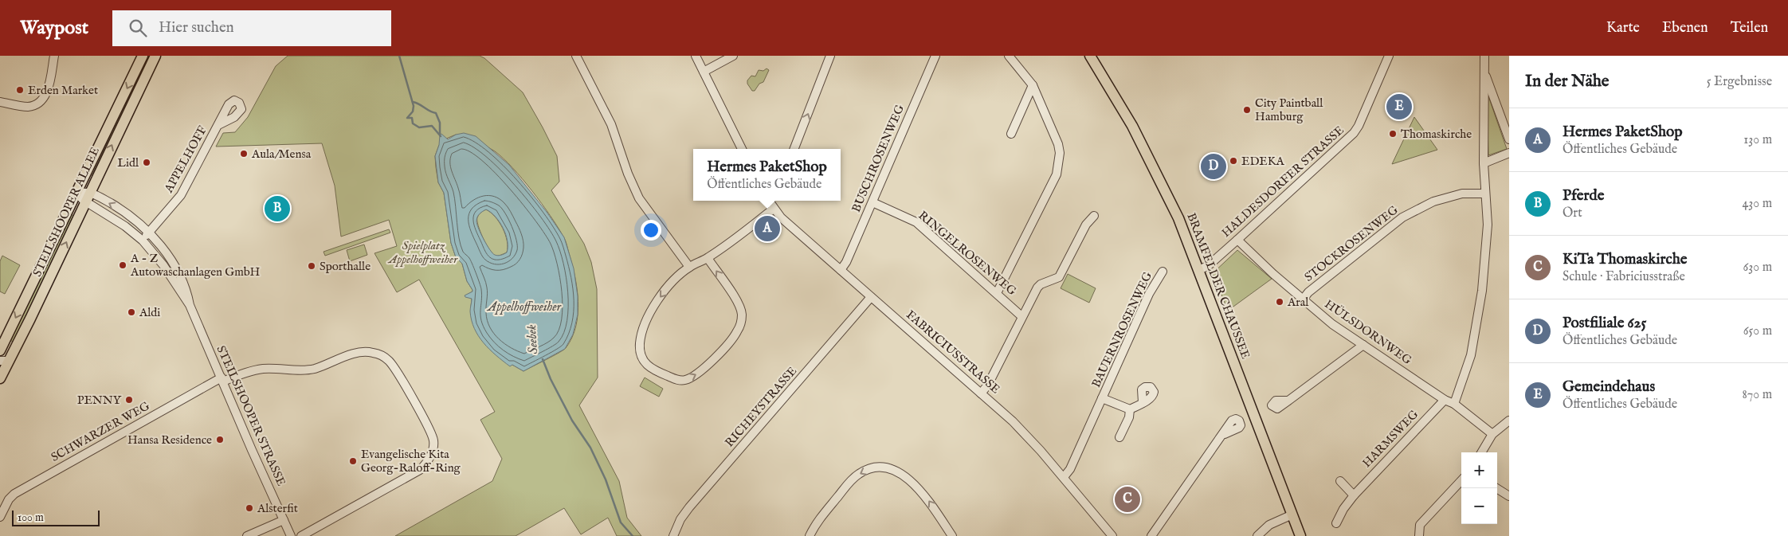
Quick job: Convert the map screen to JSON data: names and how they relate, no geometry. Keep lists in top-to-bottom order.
{
  "streets": {
    "main road": ["STEILSHOOPER ALLEE", "BRAMFELDER CHAUSSEE"],
    "street": [
      "BUSCHROSENWEG",
      "APPELHOFF",
      "HALDESDORFER STRASSE",
      "STOCKROSENWEG",
      "RINGELROSENWEG",
      "BAUERNROSENWEG",
      "HÜLSDORNWEG",
      "FABRICIUSSTRASSE",
      "RICHEYSTRASSE",
      "STEILSHOOPER STRASSE",
      "SCHWARZER WEG",
      "HARMSWEG"
    ]
  },
  "crossings": [
    ["BUSCHROSENWEG", "RINGELROSENWEG"],
    ["BUSCHROSENWEG", "FABRICIUSSTRASSE"],
    ["APPELHOFF", "STEILSHOOPER STRASSE"],
    ["HALDESDORFER STRASSE", "BRAMFELDER CHAUSSEE"],
    ["HALDESDORFER STRASSE", "HÜLSDORNWEG"],
    ["STEILSHOOPER ALLEE", "STEILSHOOPER STRASSE"],
    ["STOCKROSENWEG", "HÜLSDORNWEG"],
    ["BAUERNROSENWEG", "FABRICIUSSTRASSE"],
    ["HÜLSDORNWEG", "HARMSWEG"],
    ["FABRICIUSSTRASSE", "RICHEYSTRASSE"],
    ["STEILSHOOPER STRASSE", "SCHWARZER WEG"]
  ],
  "water": ["Appelhoffweiher", "Seebek"],
  "parks": ["Spielplatz Appelhoffweiher"],
  "places": [
    "Erden Market",
    "City Paintball Hamburg",
    "Thomaskirche",
    "Aula/Mensa",
    "EDEKA",
    "Lidl",
    "A - Z Autowaschanlagen GmbH",
    "Sporthalle",
    "Aral",
    "Aldi",
    "PENNY",
    "Hansa Residence",
    "Evangelische Kita Georg-Raloff-Ring",
    "Alsterfit"
  ],
  "scale_bar": "100 m",
  "page": {
    "header": "Waypost",
    "search": "Hier suchen",
    "nav": ["Karte", "Ebenen", "Teilen"],
    "heading": ["In der Nähe", "5 Ergebnisse"],
    "pins": [
      "E",
      "D",
      "B",
      "A",
      "C"
    ],
    "list": [
      {
        "mark": "A",
        "name": "Hermes PaketShop",
        "note": "Öffentliches Gebäude",
        "value": "130 m"
      },
      {
        "mark": "B",
        "name": "Pferde",
        "note": "Ort",
        "value": "430 m"
      },
      {
        "mark": "C",
        "name": "KiTa Thomaskirche",
        "note": "Schule · Fabriciusstraße",
        "value": "630 m"
      },
      {
        "mark": "D",
        "name": "Postfiliale 625",
        "note": "Öffentliches Gebäude",
        "value": "650 m"
      },
      {
        "mark": "E",
        "name": "Gemeindehaus",
        "note": "Öffentliches Gebäude",
        "value": "870 m"
      }
    ],
    "popup": ["Hermes PaketShop", "Öffentliches Gebäude"],
    "map_buttons": ["+", "−"],
    "scale": "100 m"
  }
}
